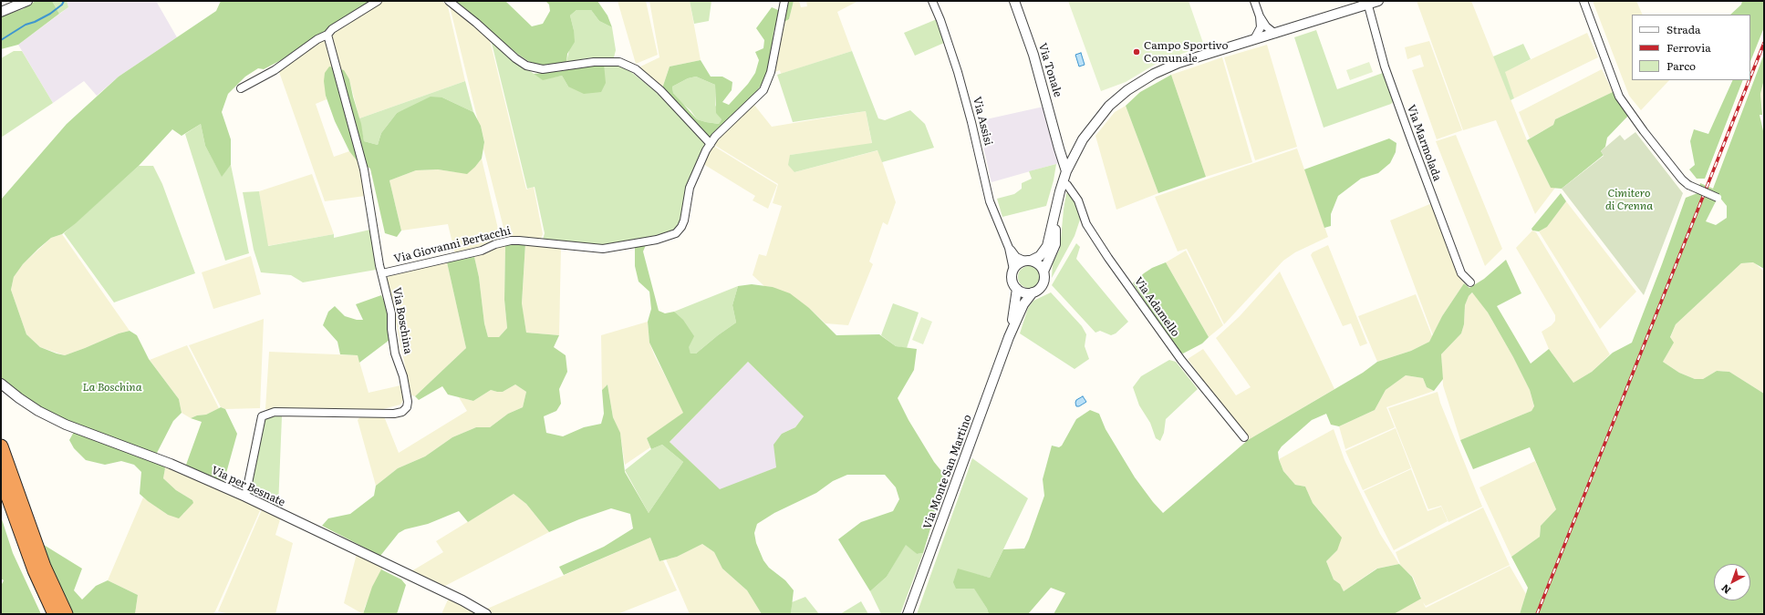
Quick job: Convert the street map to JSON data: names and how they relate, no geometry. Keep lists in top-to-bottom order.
{
  "streets": {
    "street": [
      "Via Tonale",
      "Via Assisi",
      "Via Marmolada",
      "Via Giovanni Bertacchi",
      "Via Adamello",
      "Via Boschina",
      "Via Monte San Martino",
      "Via per Besnate"
    ]
  },
  "crossings": [
    ["Via Tonale", "Via Monte San Martino"],
    ["Via Assisi", "Via Monte San Martino"],
    ["Via Marmolada", "Via Monte San Martino"],
    ["Via Giovanni Bertacchi", "Via Boschina"],
    ["Via Adamello", "Via Monte San Martino"],
    ["Via Boschina", "Via per Besnate"]
  ],
  "parks": ["Cimitero di Crenna", "La Boschina"],
  "places": ["Campo Sportivo Comunale"],
  "legend": ["Strada", "Ferrovia", "Parco"],
  "north": "bottom left"
}
